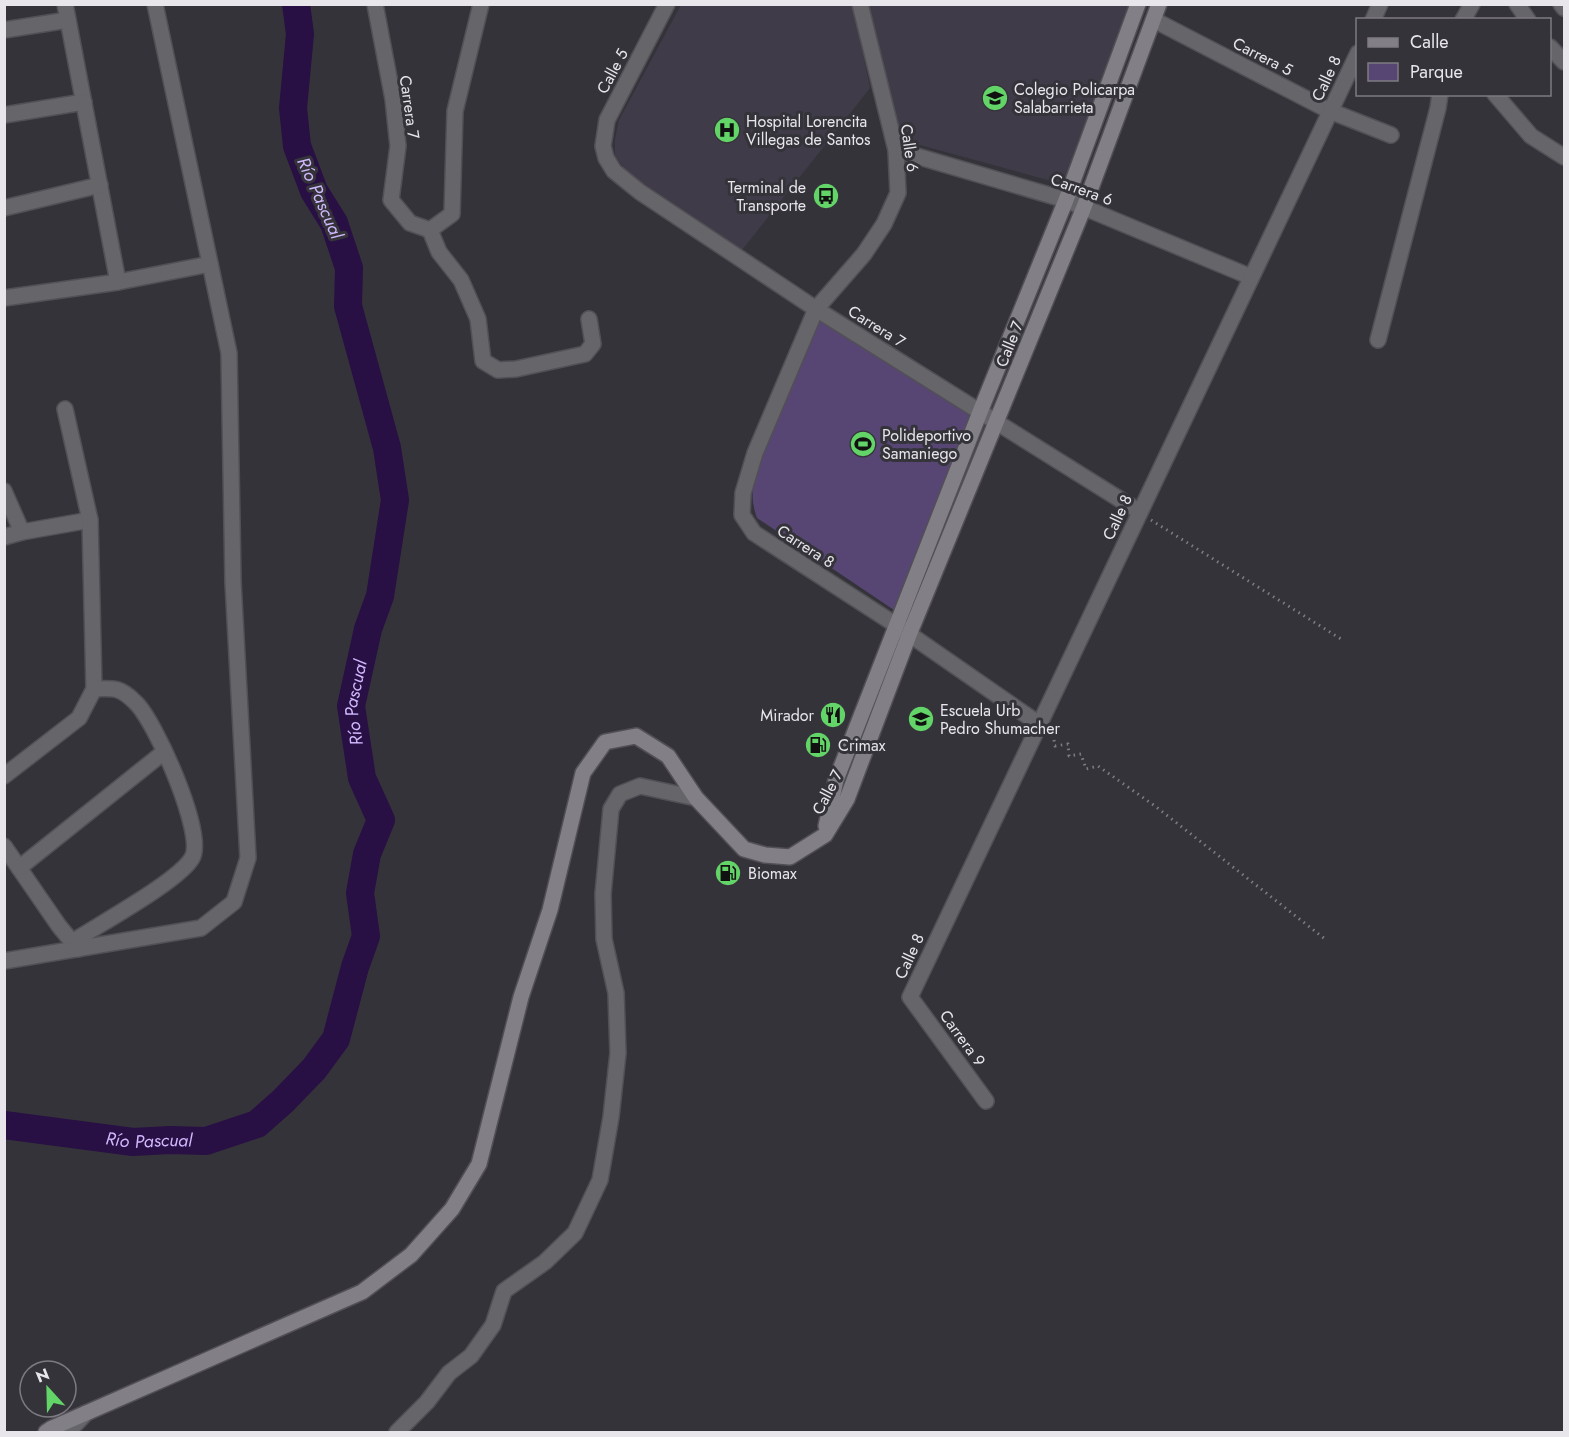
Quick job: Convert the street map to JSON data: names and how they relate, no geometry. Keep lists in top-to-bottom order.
{
  "streets": {
    "main road": ["Calle 7"],
    "street": [
      "Carrera 5",
      "Calle 5",
      "Calle 8",
      "Carrera 7",
      "Calle 6",
      "Carrera 6",
      "Carrera 8",
      "Carrera 9"
    ]
  },
  "crossings": [
    ["Carrera 5", "Calle 8"],
    ["Carrera 5", "Calle 7"],
    ["Calle 5", "Carrera 7"],
    ["Calle 8", "Carrera 7"],
    ["Calle 8", "Carrera 6"],
    ["Calle 8", "Carrera 8"],
    ["Calle 8", "Carrera 9"],
    ["Carrera 7", "Calle 6"],
    ["Carrera 7", "Calle 7"],
    ["Carrera 7", "Carrera 8"],
    ["Calle 6", "Carrera 6"],
    ["Calle 6", "Carrera 8"],
    ["Carrera 6", "Calle 7"],
    ["Calle 7", "Carrera 8"]
  ],
  "water": ["Río Pascual"],
  "places": {
    "school or university": ["Colegio Policarpa Salabarrieta", "Escuela Urb Pedro Shumacher"],
    "hospital": ["Hospital Lorencita Villegas de Santos"],
    "bus stop": ["Terminal de Transporte"],
    "sports": ["Polideportivo Samaniego"],
    "restaurant": ["Mirador"],
    "fuel station": ["Crimax", "Biomax"]
  },
  "legend": ["Calle", "Parque"],
  "north": "top"
}
